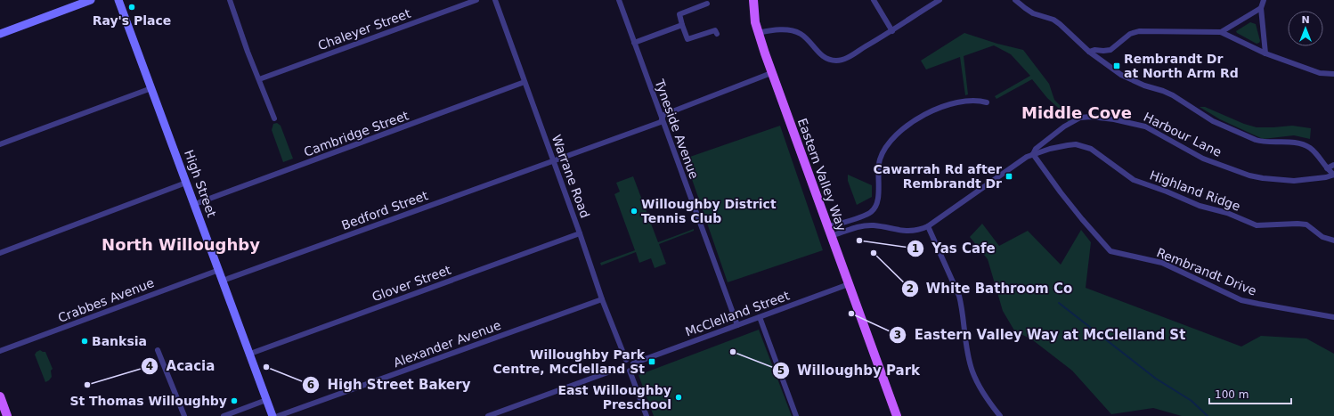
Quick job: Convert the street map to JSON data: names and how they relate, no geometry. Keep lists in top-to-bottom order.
{
  "streets": {
    "main road": ["Eastern Valley Way"],
    "street": [
      "Chaleyer Street",
      "Tyneside Avenue",
      "Cambridge Street",
      "Harbour Lane",
      "Warrane Road",
      "High Street",
      "Highland Ridge",
      "Bedford Street",
      "Rembrandt Drive",
      "Glover Street",
      "Crabbes Avenue",
      "McClelland Street",
      "Alexander Avenue"
    ]
  },
  "crossings": [
    ["Tyneside Avenue", "Bedford Street"],
    ["Tyneside Avenue", "McClelland Street"],
    ["Cambridge Street", "Warrane Road"],
    ["Cambridge Street", "High Street"],
    ["Harbour Lane", "Highland Ridge"],
    ["Harbour Lane", "Rembrandt Drive"],
    ["Eastern Valley Way", "Bedford Street"],
    ["Eastern Valley Way", "McClelland Street"],
    ["Warrane Road", "Bedford Street"],
    ["Warrane Road", "Glover Street"],
    ["Warrane Road", "McClelland Street"],
    ["Warrane Road", "Alexander Avenue"],
    ["High Street", "Bedford Street"],
    ["High Street", "Glover Street"],
    ["High Street", "Crabbes Avenue"],
    ["Highland Ridge", "Rembrandt Drive"]
  ],
  "districts": ["Middle Cove", "North Willoughby"],
  "places": {
    "other": [
      "Ray's Place",
      "Willoughby District Tennis Club",
      "Yas Cafe",
      "White Bathroom Co",
      "Eastern Valley Way at McClelland St",
      "Banksia",
      "Willoughby Park",
      "High Street Bakery",
      "Acacia",
      "East Willoughby Preschool",
      "St Thomas Willoughby"
    ],
    "transit": ["Rembrandt Dr at North Arm Rd", "Cawarrah Rd after Rembrandt Dr", "Willoughby Park Centre, McClelland St"]
  },
  "scale_bar": "100 m",
  "north": "top"
}
